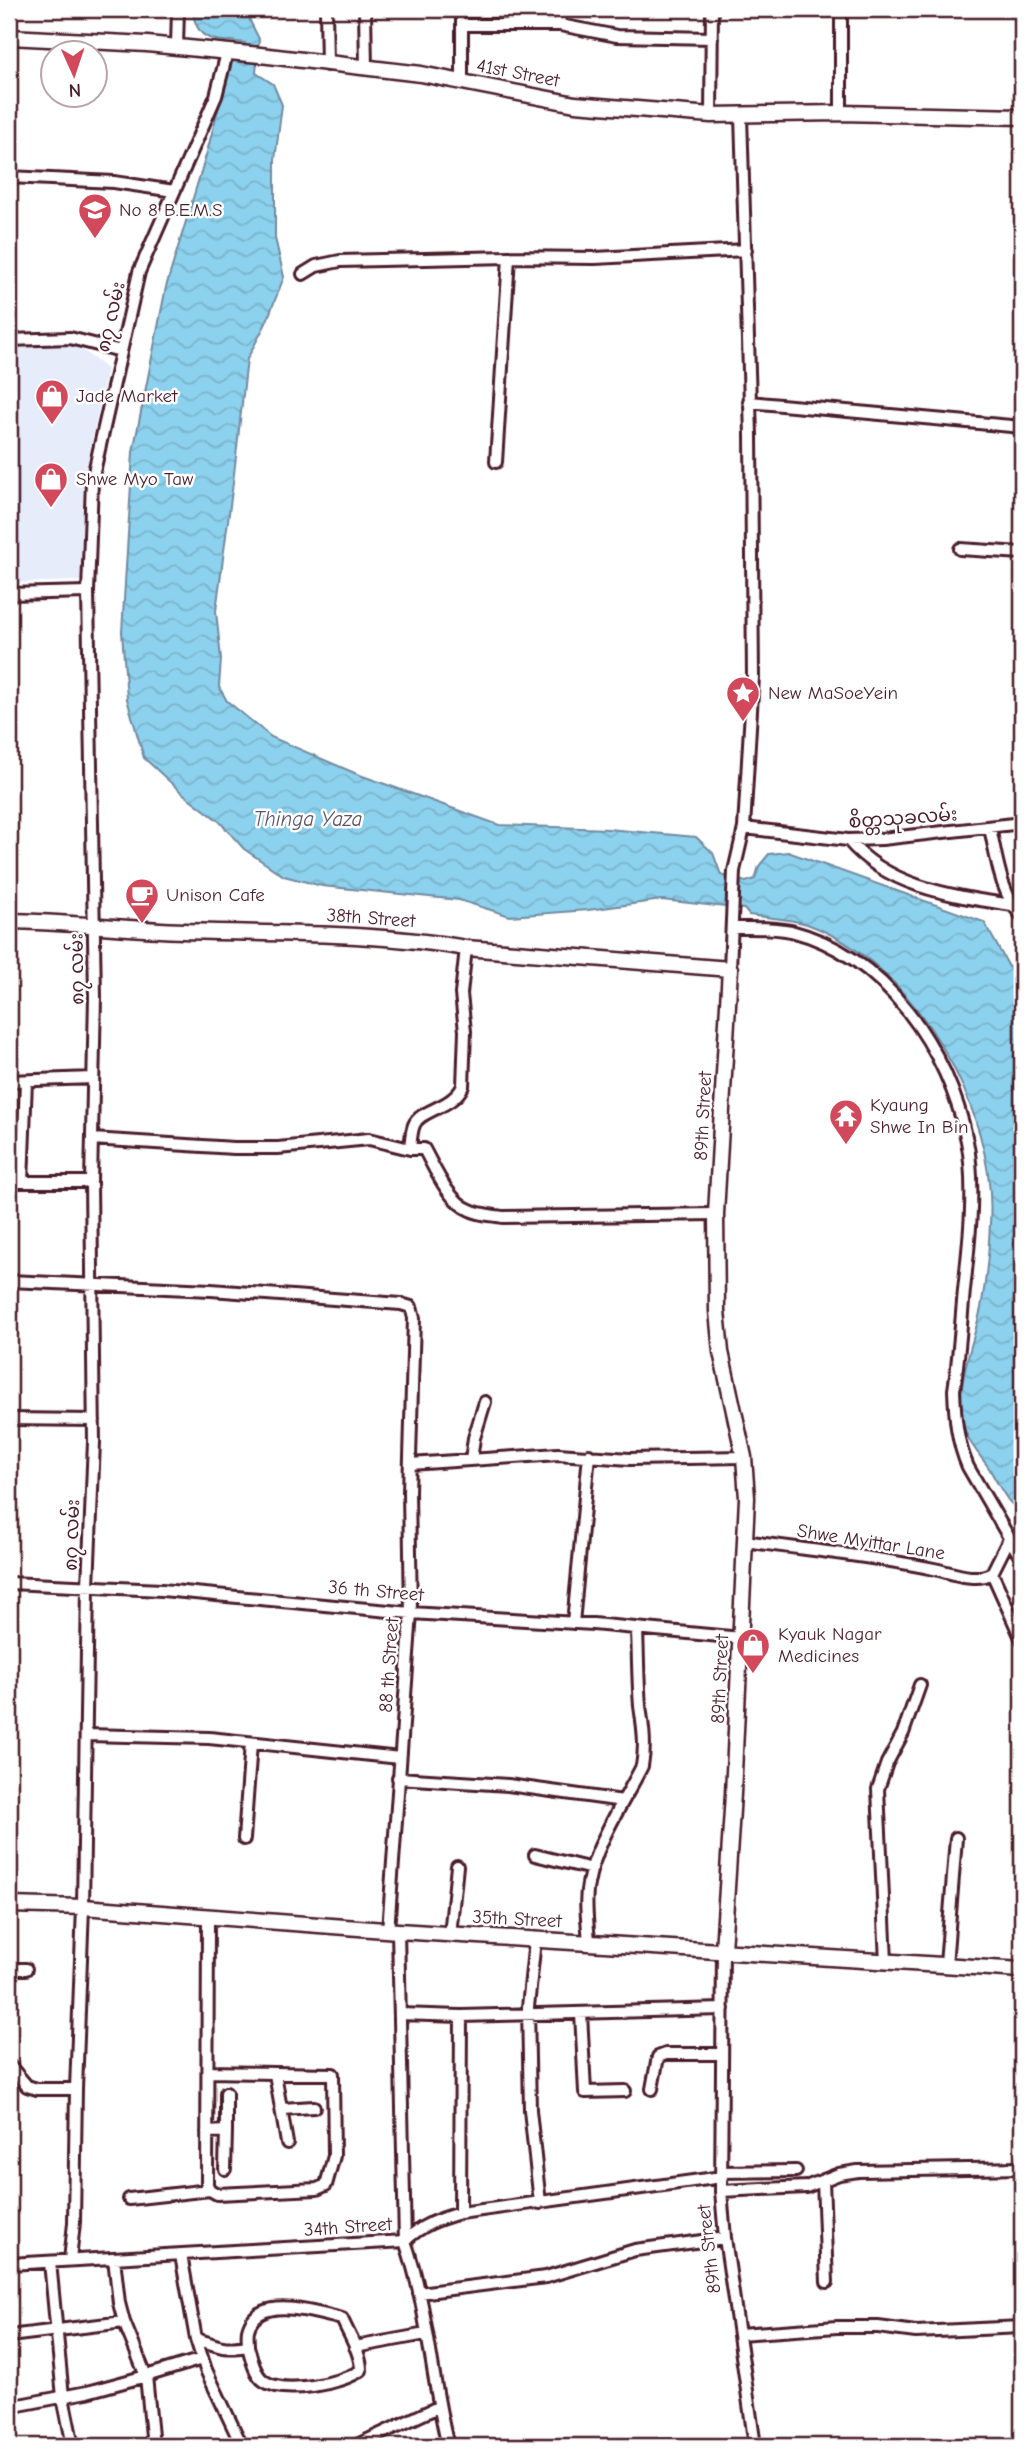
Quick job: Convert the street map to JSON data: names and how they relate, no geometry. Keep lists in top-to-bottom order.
{
  "streets": {
    "main road": [
      "41st Street",
      "38th Street",
      "89th Street",
      "35th Street"
    ],
    "street": [
      "၈၇ လမ်း",
      "စိတ္တသုခလမ်း",
      "Shwe Myittar Lane",
      "36 th Street",
      "88 th Street",
      "34th Street"
    ]
  },
  "crossings": [
    ["41st Street", "၈၇ လမ်း"],
    ["41st Street", "89th Street"],
    ["၈၇ လမ်း", "38th Street"],
    ["၈၇ လမ်း", "36 th Street"],
    ["၈၇ လမ်း", "88 th Street"],
    ["၈၇ လမ်း", "35th Street"],
    ["၈၇ လမ်း", "34th Street"],
    ["စိတ္တသုခလမ်း", "89th Street"],
    ["38th Street", "89th Street"],
    ["89th Street", "Shwe Myittar Lane"],
    ["89th Street", "36 th Street"],
    ["89th Street", "35th Street"],
    ["89th Street", "34th Street"],
    ["36 th Street", "88 th Street"],
    ["88 th Street", "35th Street"],
    ["88 th Street", "34th Street"]
  ],
  "water": ["Thinga Yaza"],
  "places": {
    "school or university": ["No 8 B.E.M.S"],
    "shop": ["Jade Market", "Shwe Myo Taw", "Kyauk Nagar Medicines"],
    "place": ["New MaSoeYein"],
    "cafe": ["Unison Cafe"],
    "temple": ["Kyaung Shwe In Bin"]
  },
  "north": "bottom"
}
